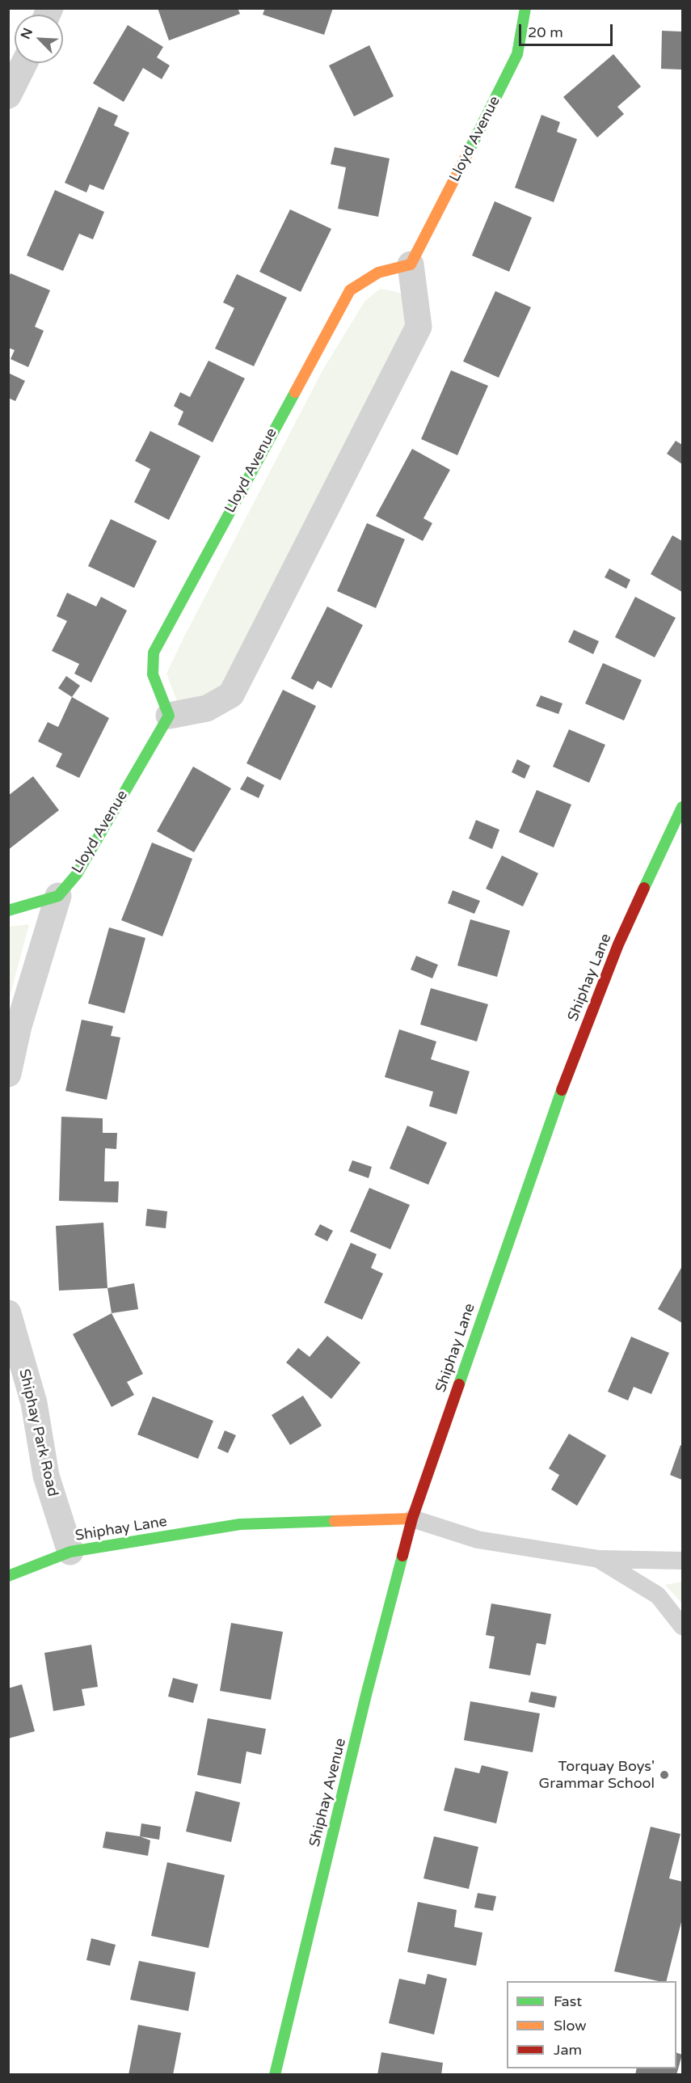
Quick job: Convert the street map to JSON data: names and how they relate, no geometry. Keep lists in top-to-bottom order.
{
  "streets": {
    "street": [
      "Lloyd Avenue",
      "Shiphay Lane",
      "Shiphay Park Road",
      "Shiphay Avenue"
    ]
  },
  "crossings": [
    ["Shiphay Lane", "Shiphay Park Road"],
    ["Shiphay Lane", "Shiphay Avenue"]
  ],
  "places": ["Torquay Boys' Grammar School"],
  "legend": ["Fast", "Slow", "Jam"],
  "scale_bar": "20 m",
  "north": "top left"
}
